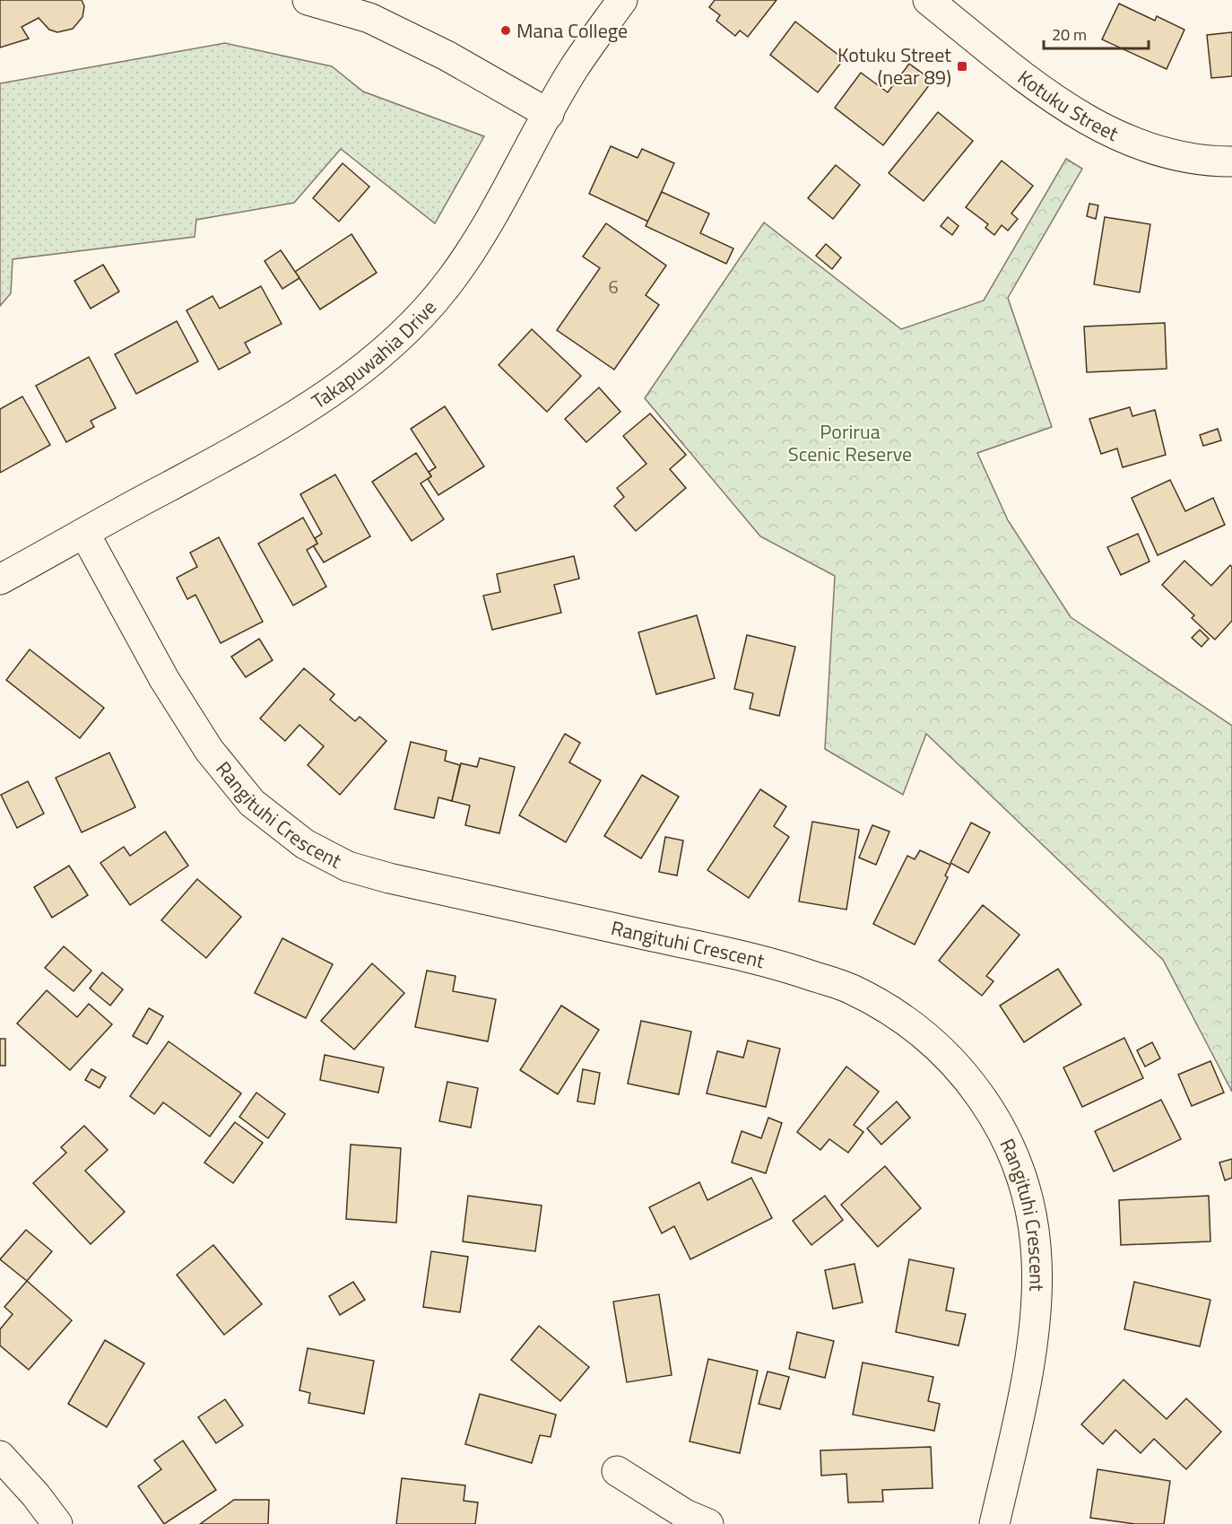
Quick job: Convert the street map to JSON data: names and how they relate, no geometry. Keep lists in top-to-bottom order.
{
  "streets": {
    "street": ["Kotuku Street", "Takapuwahia Drive", "Rangituhi Crescent"]
  },
  "crossings": [
    ["Takapuwahia Drive", "Rangituhi Crescent"]
  ],
  "parks": ["Porirua Scenic Reserve"],
  "places": {
    "other": ["Mana College"],
    "transit": ["Kotuku Street (near 89)"]
  },
  "house_numbers": ["6"],
  "scale_bar": "20 m"
}
